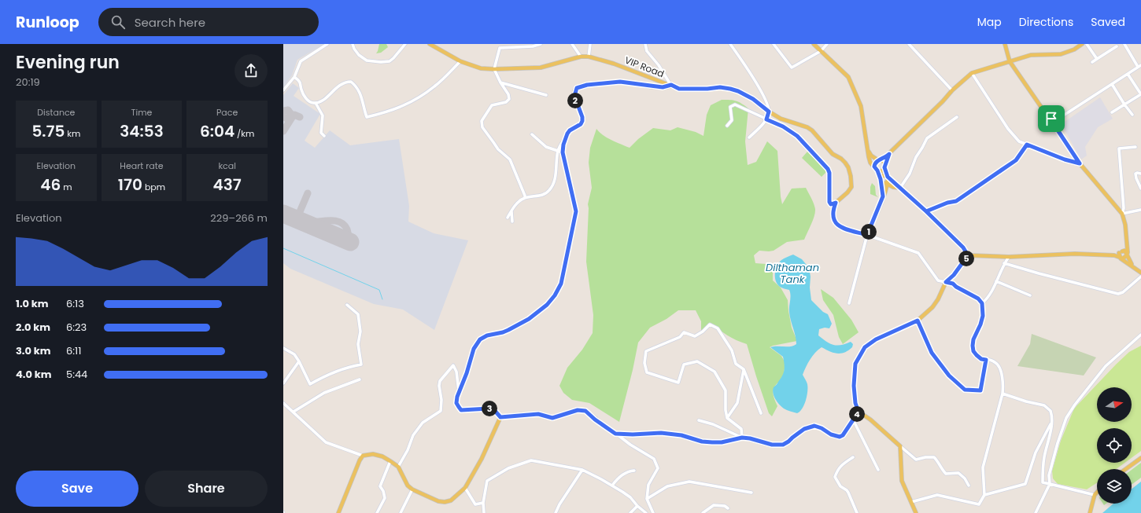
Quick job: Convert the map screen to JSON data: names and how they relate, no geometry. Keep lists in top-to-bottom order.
{
  "streets": {
    "main road": ["VIP Road"]
  },
  "water": ["Dilthaman Tank"],
  "north": "right",
  "page": {
    "header": "Runloop",
    "search": "Search here",
    "nav": ["Map", "Directions", "Saved"],
    "heading": ["Evening run", "20:19"],
    "pins": [
      "2",
      "1",
      "5",
      "3",
      "4"
    ],
    "stats": [
      ["Distance", "5.75 km"],
      ["Time", "34:53"],
      ["Pace", "6:04 /km"],
      ["Elevation", "46 m"],
      ["Heart rate", "170 bpm"],
      ["kcal", "437"]
    ],
    "chart": ["Elevation", "229–266 m"],
    "list": [
      {
        "name": "1.0 km",
        "note": "6:13"
      },
      {
        "name": "2.0 km",
        "note": "6:23"
      },
      {
        "name": "3.0 km",
        "note": "6:11"
      },
      {
        "name": "4.0 km",
        "note": "5:44"
      }
    ],
    "buttons": ["Save", "Share"]
  }
}
